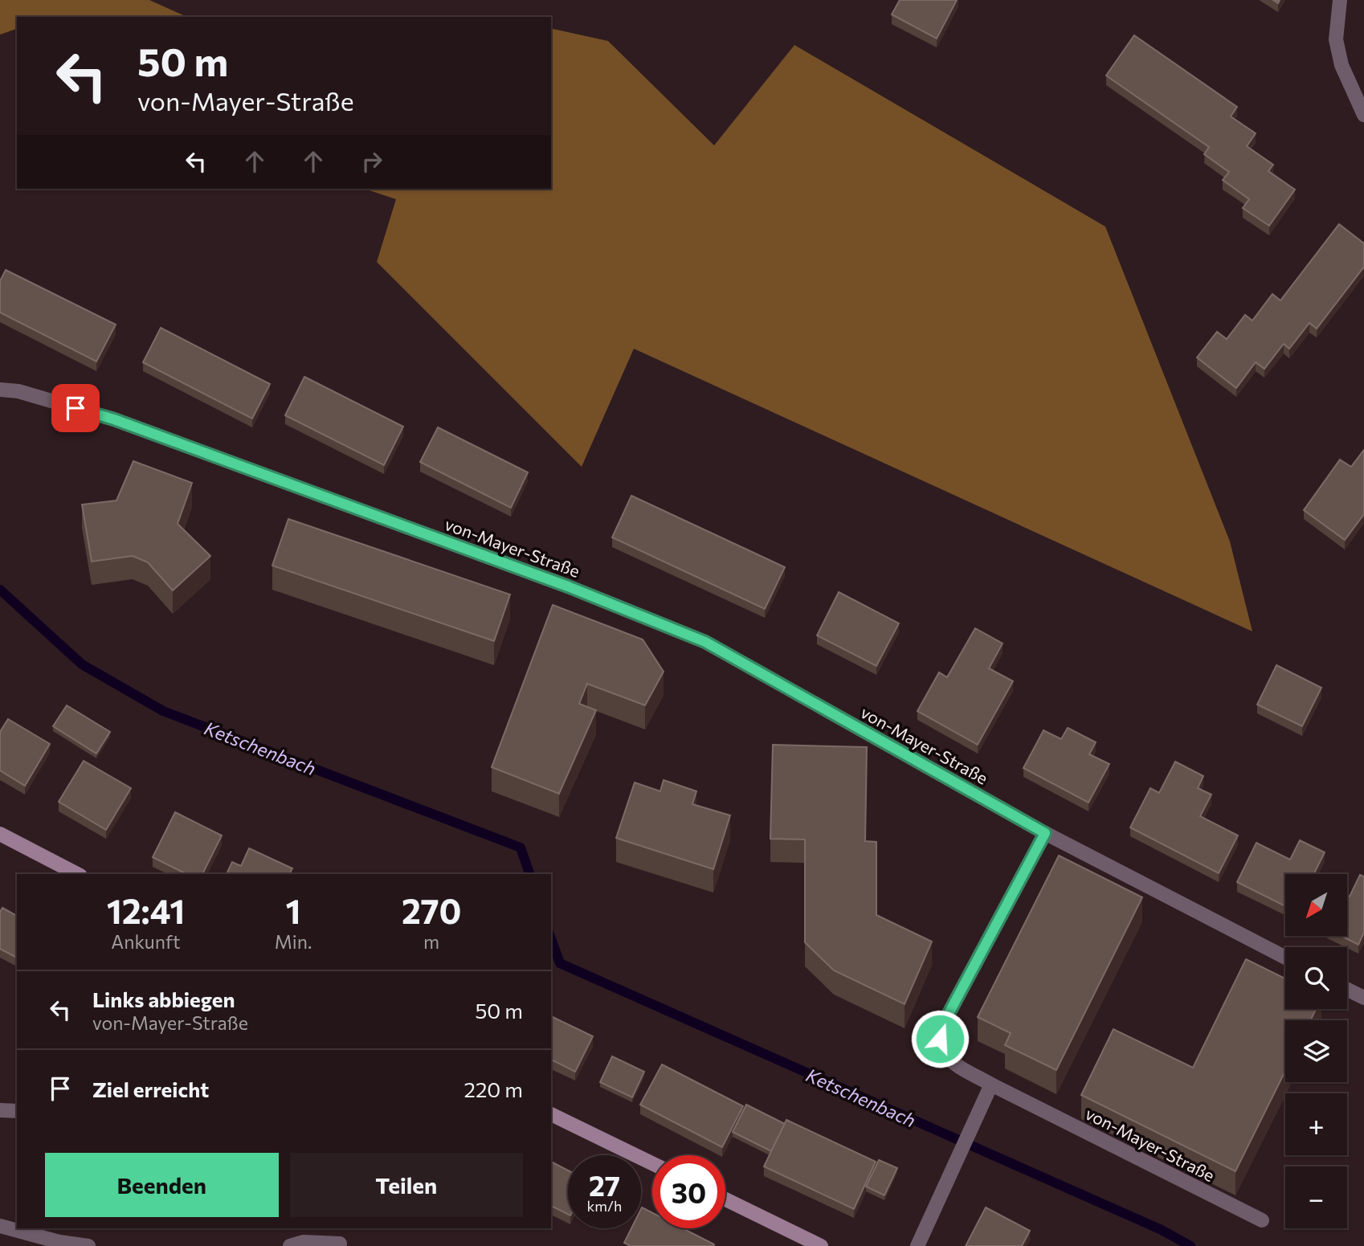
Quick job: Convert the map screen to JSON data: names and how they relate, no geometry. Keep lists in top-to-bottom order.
{
  "streets": {
    "street": ["von-Mayer-Straße"]
  },
  "water": ["Ketschenbach"],
  "north": "bottom left",
  "page": {
    "turn": ["50 m", "von-Mayer-Straße"],
    "map_buttons": ["+", "−"],
    "eta": [
      "12:41",
      "Ankunft",
      "1",
      "Min.",
      "270",
      "m"
    ],
    "list": [
      {
        "name": "Links abbiegen",
        "note": "von-Mayer-Straße",
        "value": "50 m"
      },
      {
        "name": "Ziel erreicht",
        "value": "220 m"
      }
    ],
    "buttons": ["Beenden", "Teilen"],
    "speed": "27 km/h",
    "limit": "30"
  }
}
